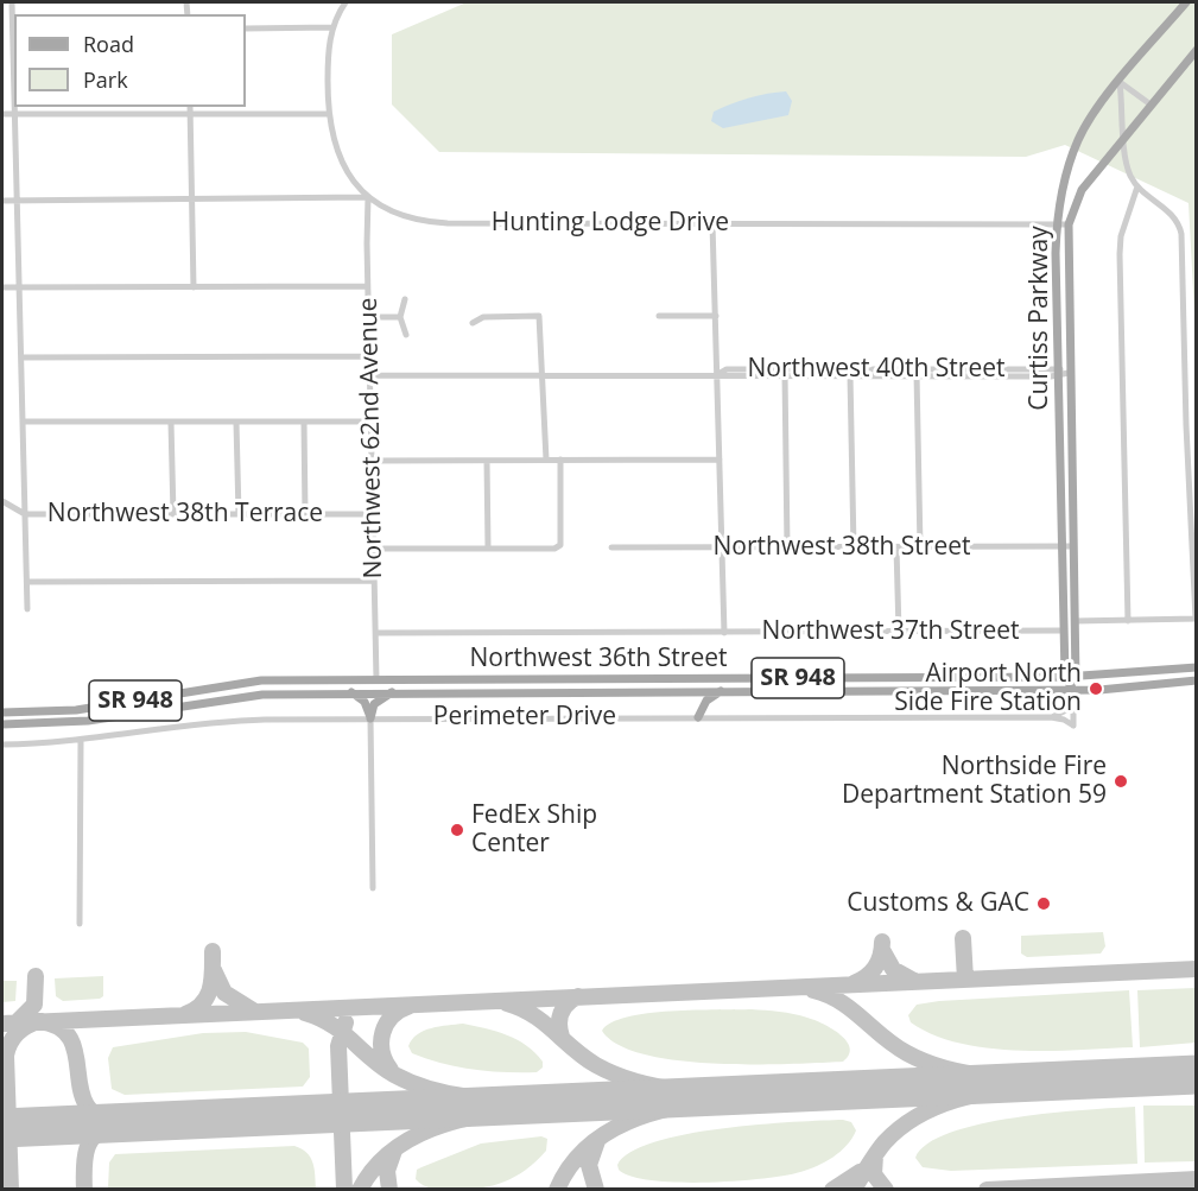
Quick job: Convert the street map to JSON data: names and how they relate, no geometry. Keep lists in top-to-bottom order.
{
  "streets": {
    "main road": ["Curtiss Parkway", "Northwest 36th Street", "SR 948"],
    "street": [
      "Hunting Lodge Drive",
      "Northwest 40th Street",
      "Northwest 62nd Avenue",
      "Northwest 38th Terrace",
      "Northwest 38th Street",
      "Northwest 37th Street",
      "Perimeter Drive"
    ]
  },
  "crossings": [
    ["Hunting Lodge Drive", "Curtiss Parkway"],
    ["Hunting Lodge Drive", "Northwest 62nd Avenue"],
    ["Curtiss Parkway", "Northwest 40th Street"],
    ["Curtiss Parkway", "Northwest 38th Street"],
    ["Curtiss Parkway", "Northwest 37th Street"],
    ["Curtiss Parkway", "Northwest 36th Street"],
    ["Northwest 40th Street", "Northwest 62nd Avenue"],
    ["Northwest 62nd Avenue", "Northwest 38th Terrace"],
    ["Northwest 62nd Avenue", "Northwest 37th Street"],
    ["Northwest 62nd Avenue", "Northwest 36th Street"]
  ],
  "places": [
    "Airport North Side Fire Station",
    "Northside Fire Department Station 59",
    "FedEx Ship Center",
    "Customs & GAC"
  ],
  "legend": ["Road", "Park"]
}
